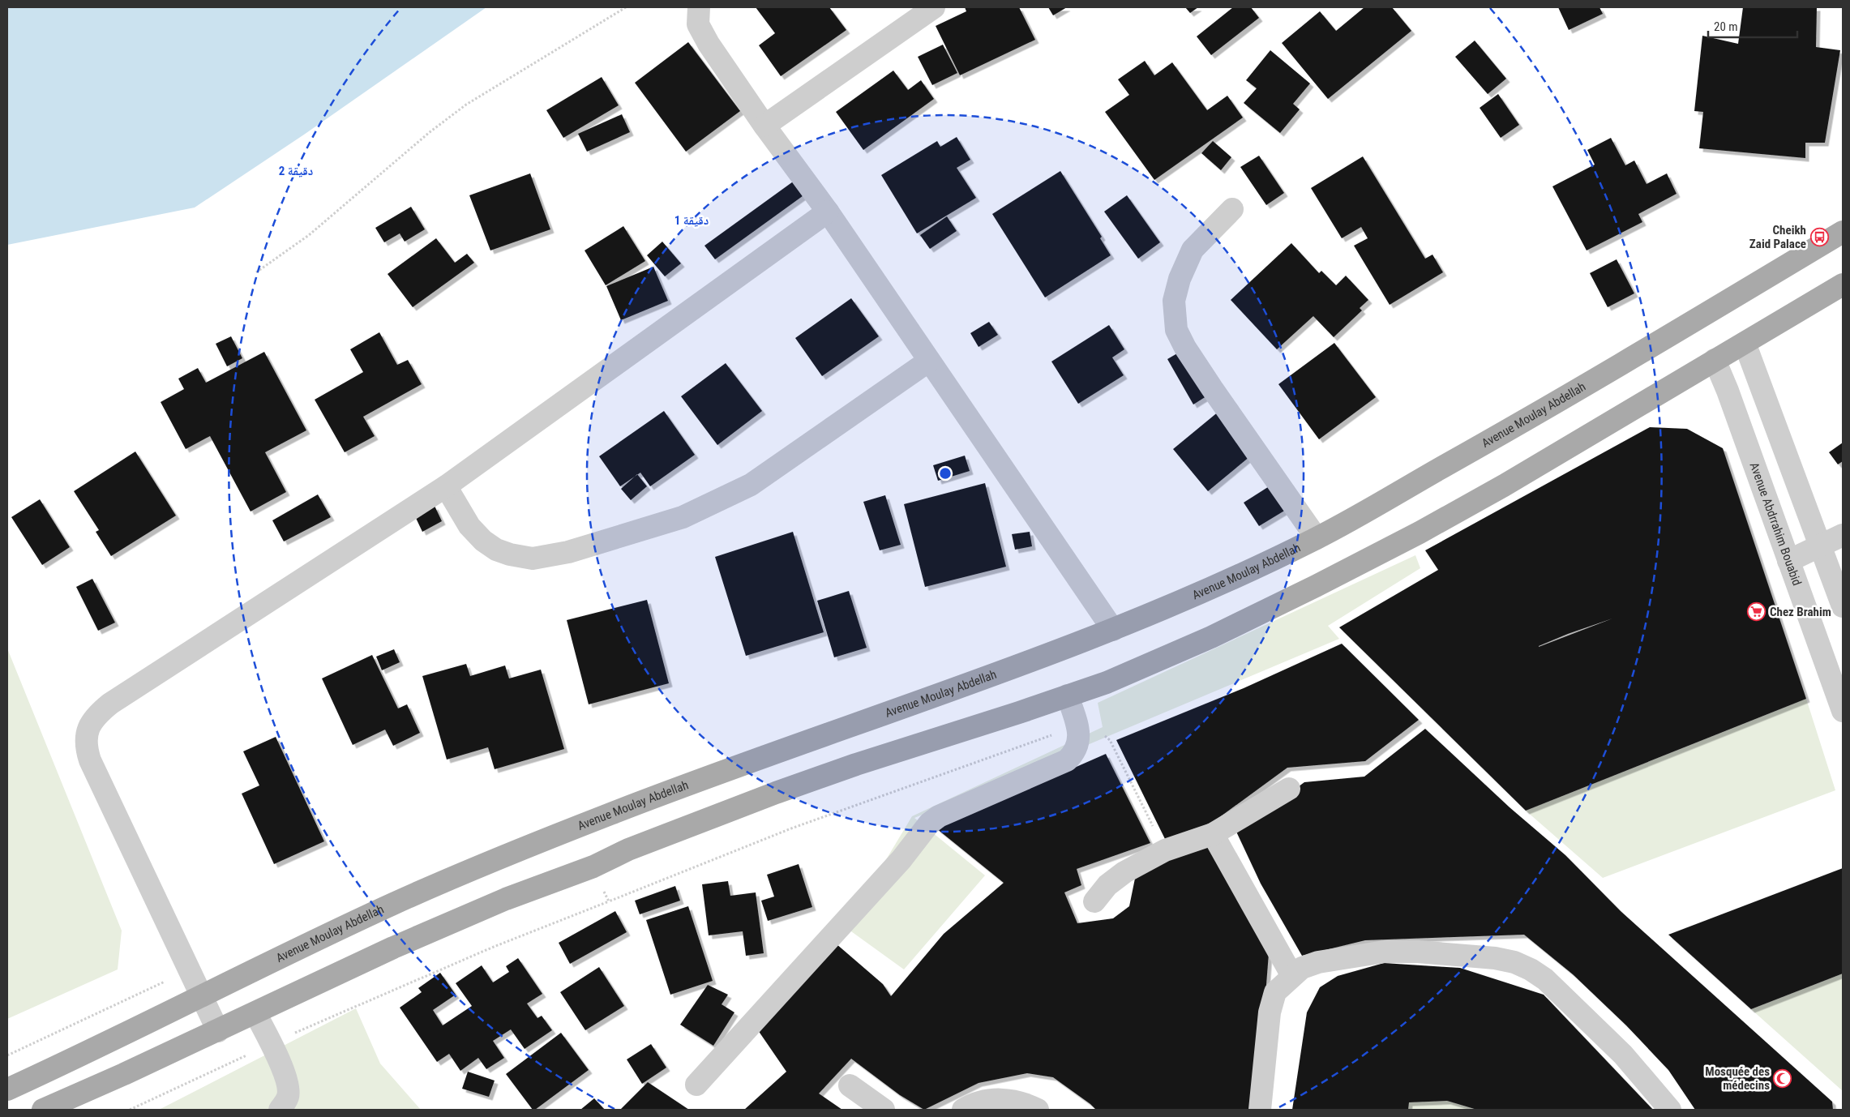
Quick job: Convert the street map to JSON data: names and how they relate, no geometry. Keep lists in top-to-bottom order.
{
  "streets": {
    "main road": ["Avenue Moulay Abdellah"],
    "street": ["Avenue Abdrrahim Bouabid"]
  },
  "places": {
    "bus stop": ["Cheikh Zaid Palace"],
    "supermarket": ["Chez Brahim"],
    "mosque": ["Mosquée des médecins"]
  },
  "scale_bar": "20 m",
  "rings": ["2 دقيقة", "1 دقيقة"]
}
